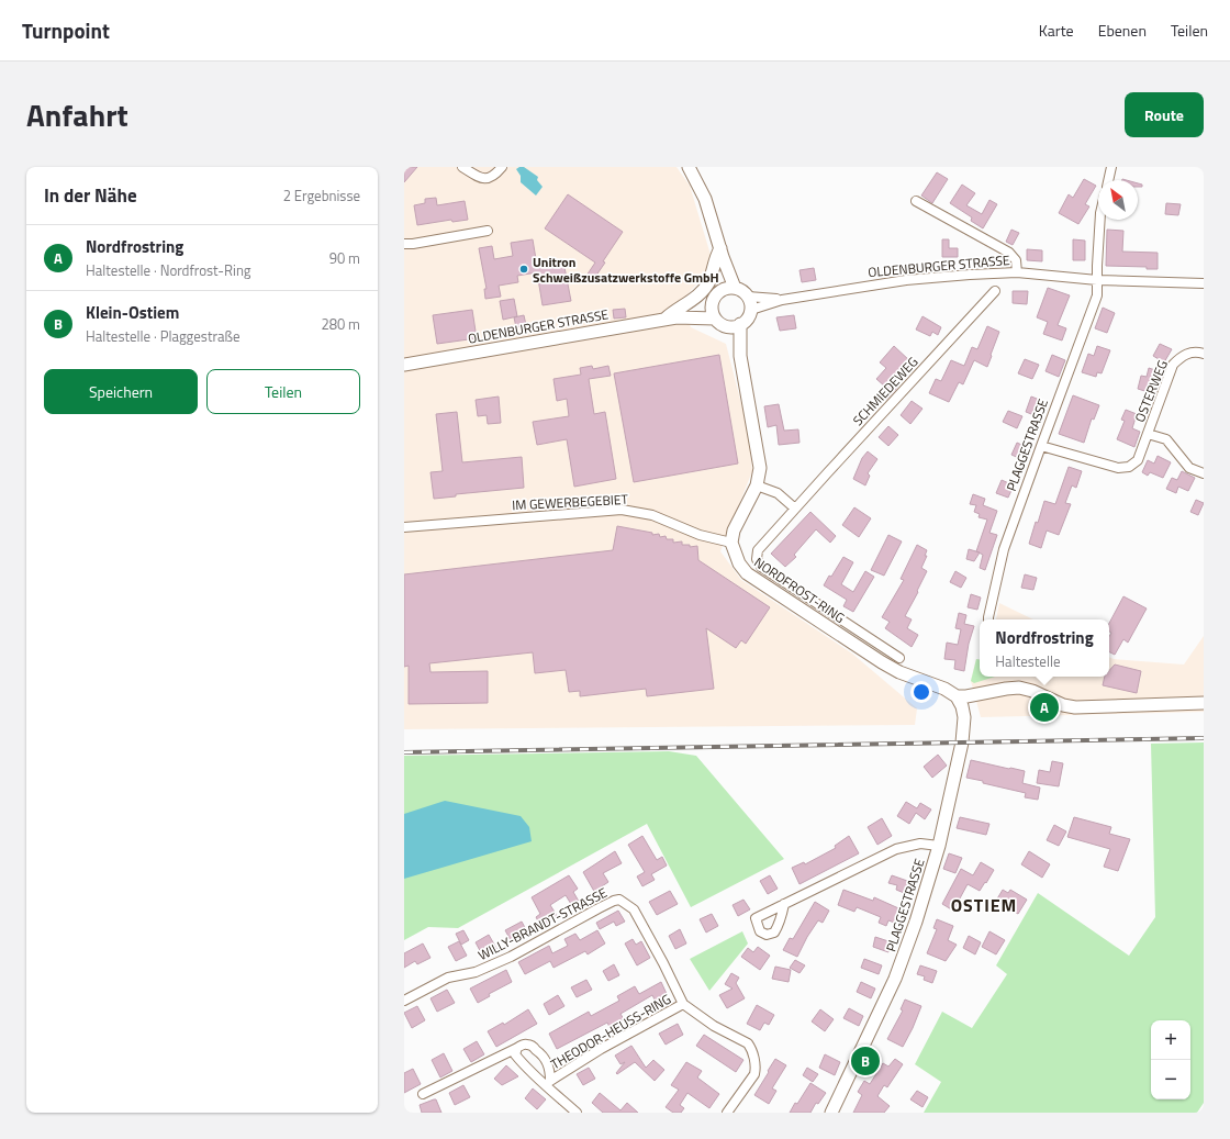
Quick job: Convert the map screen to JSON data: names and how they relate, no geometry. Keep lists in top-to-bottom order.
{
  "streets": {
    "street": [
      "OLDENBURGER STRASSE",
      "SCHMIEDEWEG",
      "OSTERWEG",
      "PLAGGESTRASSE",
      "IM GEWERBEGEBIET",
      "NORDFROST-RING",
      "WILLY-BRANDT-STRASSE",
      "THEODOR-HEUSS-RING"
    ]
  },
  "crossings": [
    ["OLDENBURGER STRASSE", "PLAGGESTRASSE"],
    ["OSTERWEG", "PLAGGESTRASSE"],
    ["PLAGGESTRASSE", "NORDFROST-RING"],
    ["IM GEWERBEGEBIET", "NORDFROST-RING"],
    ["WILLY-BRANDT-STRASSE", "THEODOR-HEUSS-RING"]
  ],
  "districts": ["OSTIEM"],
  "places": ["Unitron Schweißzusatzwerkstoffe GmbH"],
  "north": "top left",
  "page": {
    "header": "Turnpoint",
    "nav": ["Karte", "Ebenen", "Teilen"],
    "title": "Anfahrt",
    "buttons": [
      "Route",
      ["Speichern", "Teilen"]
    ],
    "heading": ["In der Nähe", "2 Ergebnisse"],
    "list": [
      {
        "mark": "A",
        "name": "Nordfrostring",
        "note": "Haltestelle · Nordfrost-Ring",
        "value": "90 m"
      },
      {
        "mark": "B",
        "name": "Klein-Ostiem",
        "note": "Haltestelle · Plaggestraße",
        "value": "280 m"
      }
    ],
    "popup": ["Nordfrostring", "Haltestelle"],
    "pins": ["A", "B"],
    "map_buttons": ["+", "−"]
  }
}
